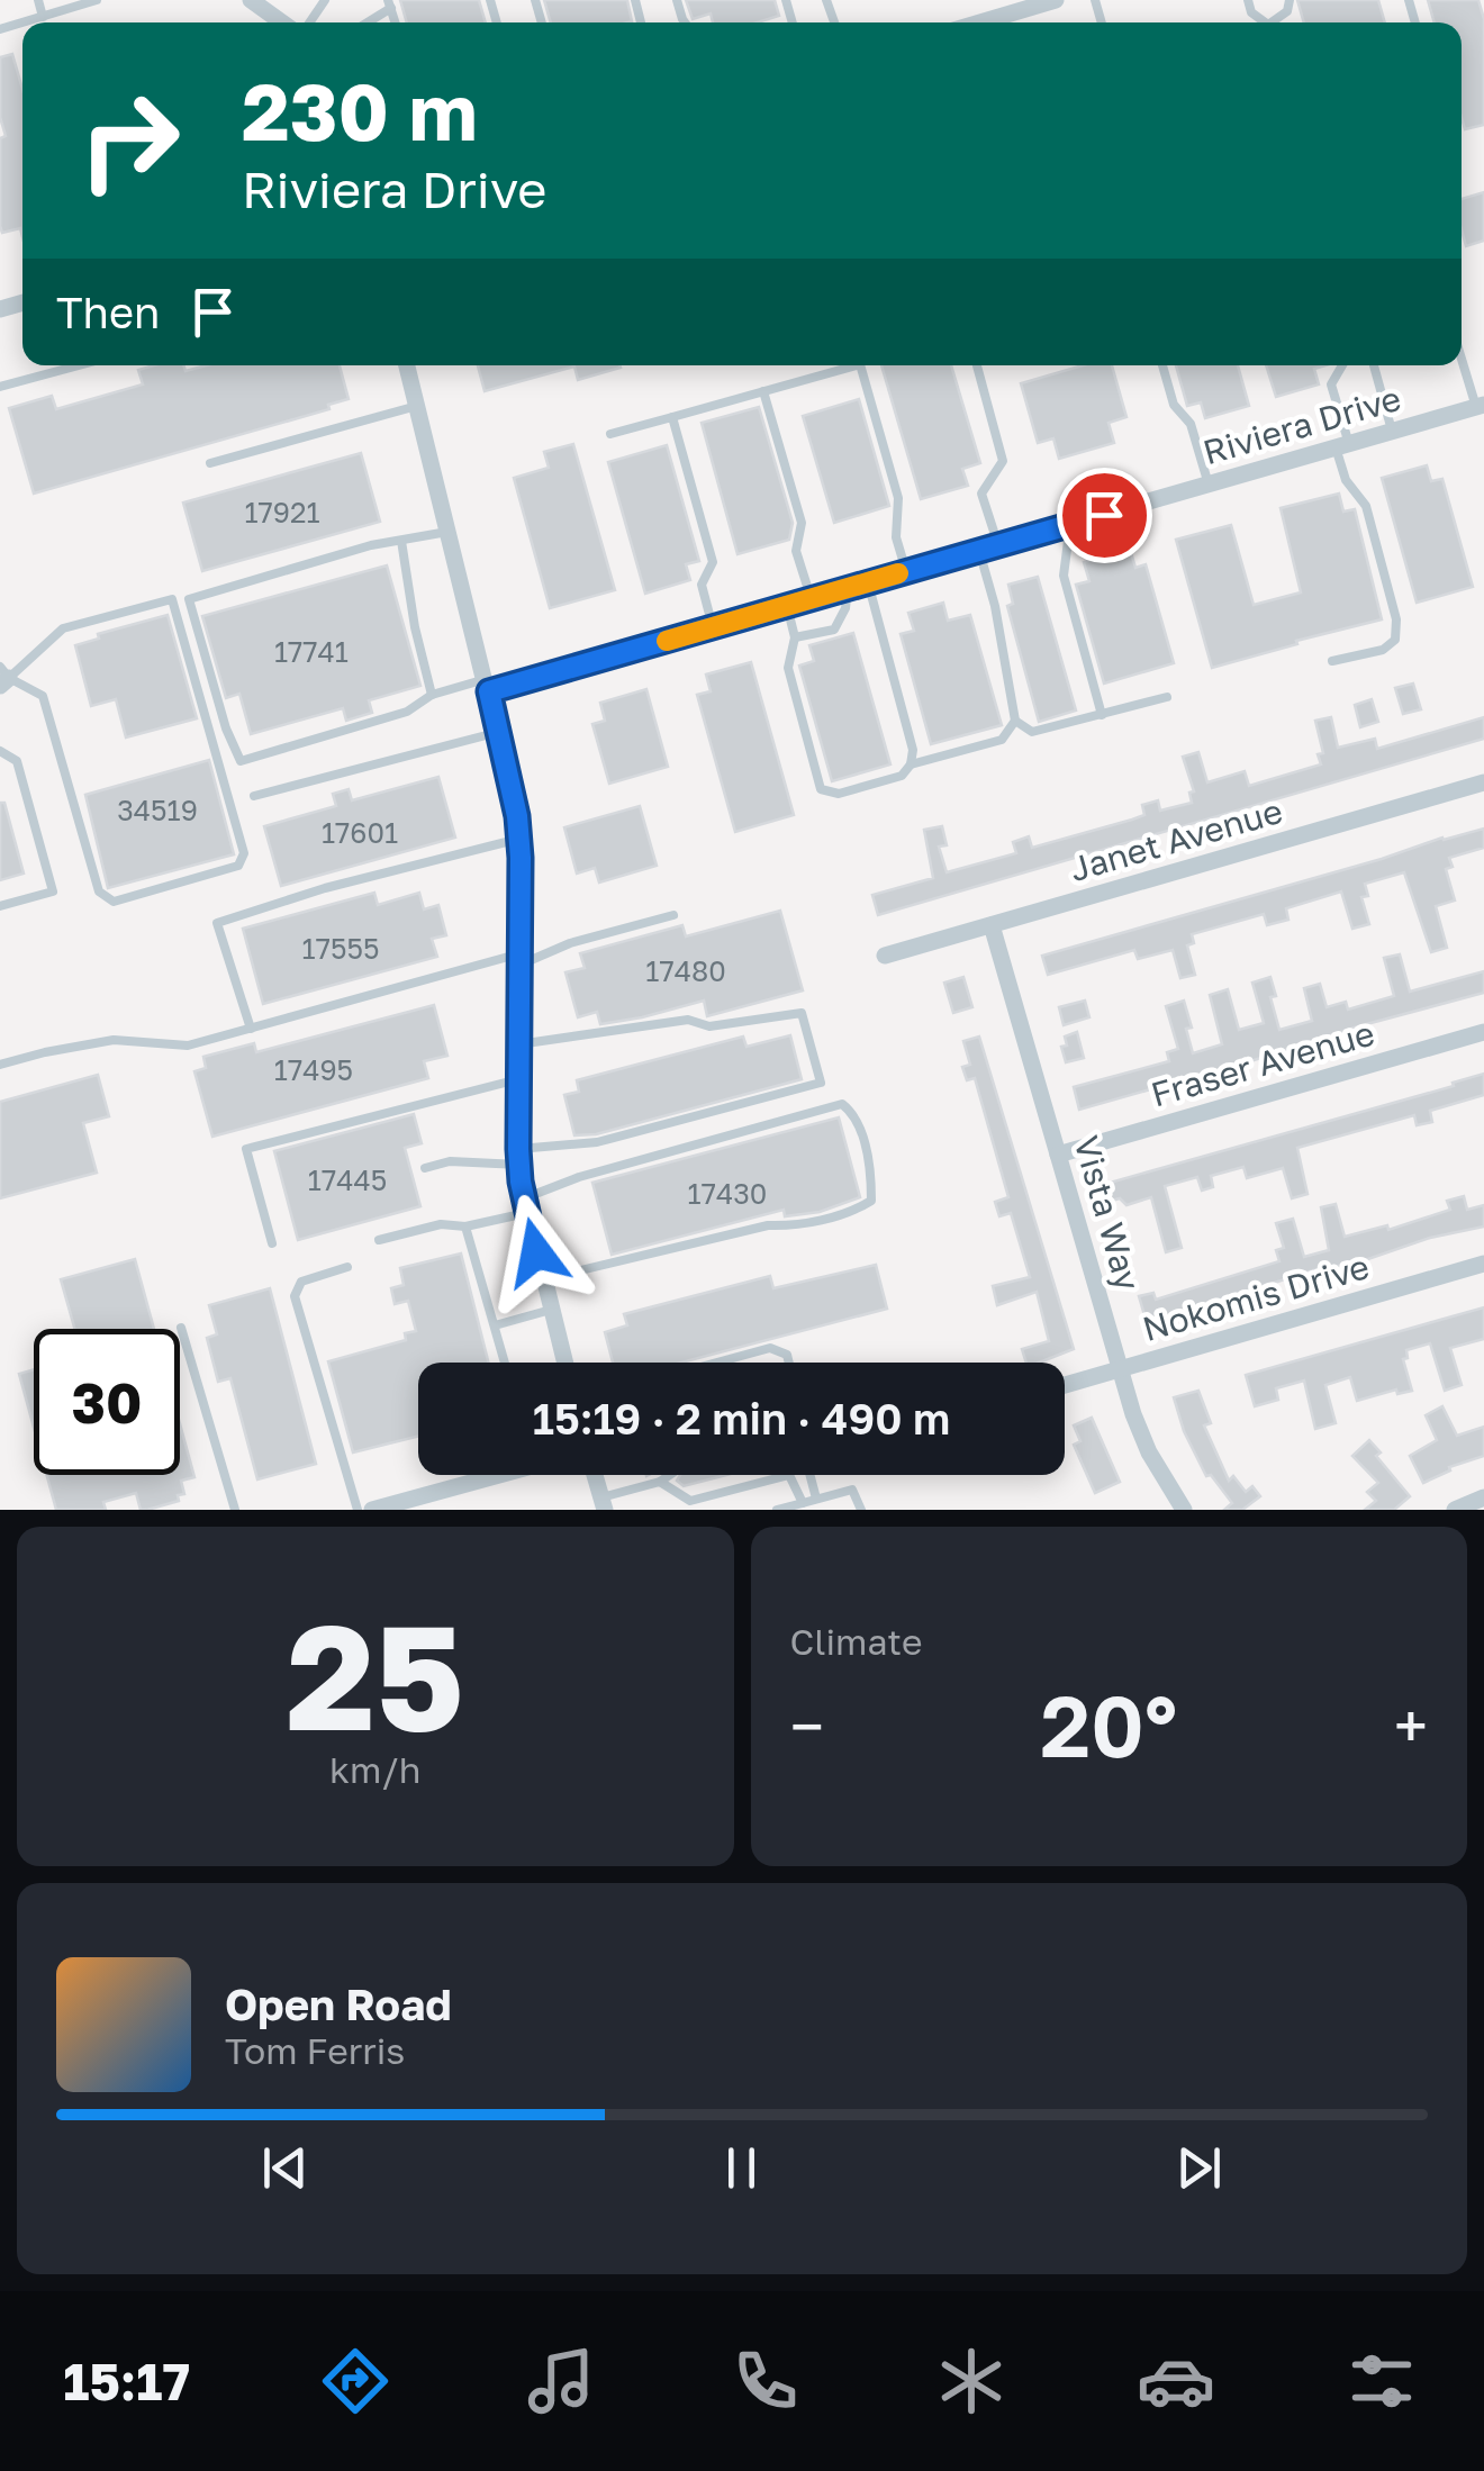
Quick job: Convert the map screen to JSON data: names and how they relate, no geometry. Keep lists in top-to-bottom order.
{
  "streets": {
    "street": [
      "Riviera Drive",
      "Janet Avenue",
      "Fraser Avenue",
      "Vista Way",
      "Nokomis Drive"
    ]
  },
  "crossings": [
    ["Janet Avenue", "Vista Way"],
    ["Fraser Avenue", "Vista Way"],
    ["Vista Way", "Nokomis Drive"]
  ],
  "house_numbers": [
    "17921",
    "17741",
    "34519",
    "17601",
    "17555",
    "17480",
    "17495",
    "17445",
    "17430"
  ],
  "page": {
    "turn": ["230 m", "Riviera Drive"],
    "then": "Then",
    "limit": "30",
    "trip": "15:19 · 2 min · 490 m",
    "tile": [
      ["25", "km/h"],
      "Climate"
    ],
    "heat": ["−", "20°", "+"],
    "song": ["Open Road", "Tom Ferris"],
    "tabs": "15:17"
  }
}
